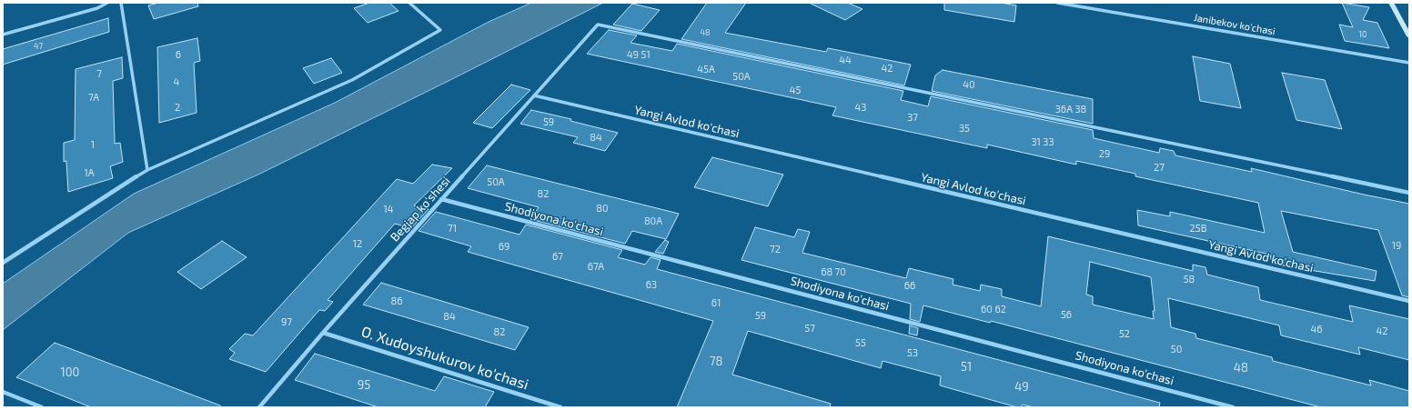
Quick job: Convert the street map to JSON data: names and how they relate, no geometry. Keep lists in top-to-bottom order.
{
  "streets": {
    "street": [
      "Janibekov ko'chasi",
      "Yangi Avlod ko'chasi",
      "Begjap ko'shesi",
      "Shodiyona ko'chasi",
      "O. Xudoyshukurov ko'chasi"
    ]
  },
  "crossings": [
    ["Yangi Avlod ko'chasi", "Begjap ko'shesi"],
    ["Begjap ko'shesi", "Shodiyona ko'chasi"],
    ["Begjap ko'shesi", "O. Xudoyshukurov ko'chasi"]
  ],
  "house_numbers": [
    "48",
    "10",
    "47",
    "6",
    "49 51",
    "44",
    "42",
    "45A",
    "7",
    "50A",
    "4",
    "40",
    "45",
    "7A",
    "2",
    "43",
    "36A 38",
    "37",
    "59",
    "35",
    "84",
    "31 33",
    "1",
    "29",
    "27",
    "1A",
    "50A",
    "82",
    "80",
    "14",
    "80A",
    "71",
    "25B",
    "12",
    "19",
    "69",
    "72",
    "67",
    "67A",
    "68 70",
    "58",
    "63",
    "66",
    "86",
    "61",
    "60 62",
    "56",
    "59",
    "84",
    "97",
    "57",
    "46",
    "42",
    "82",
    "52",
    "55",
    "50",
    "53",
    "78",
    "51",
    "48",
    "100",
    "95",
    "49"
  ]
}
